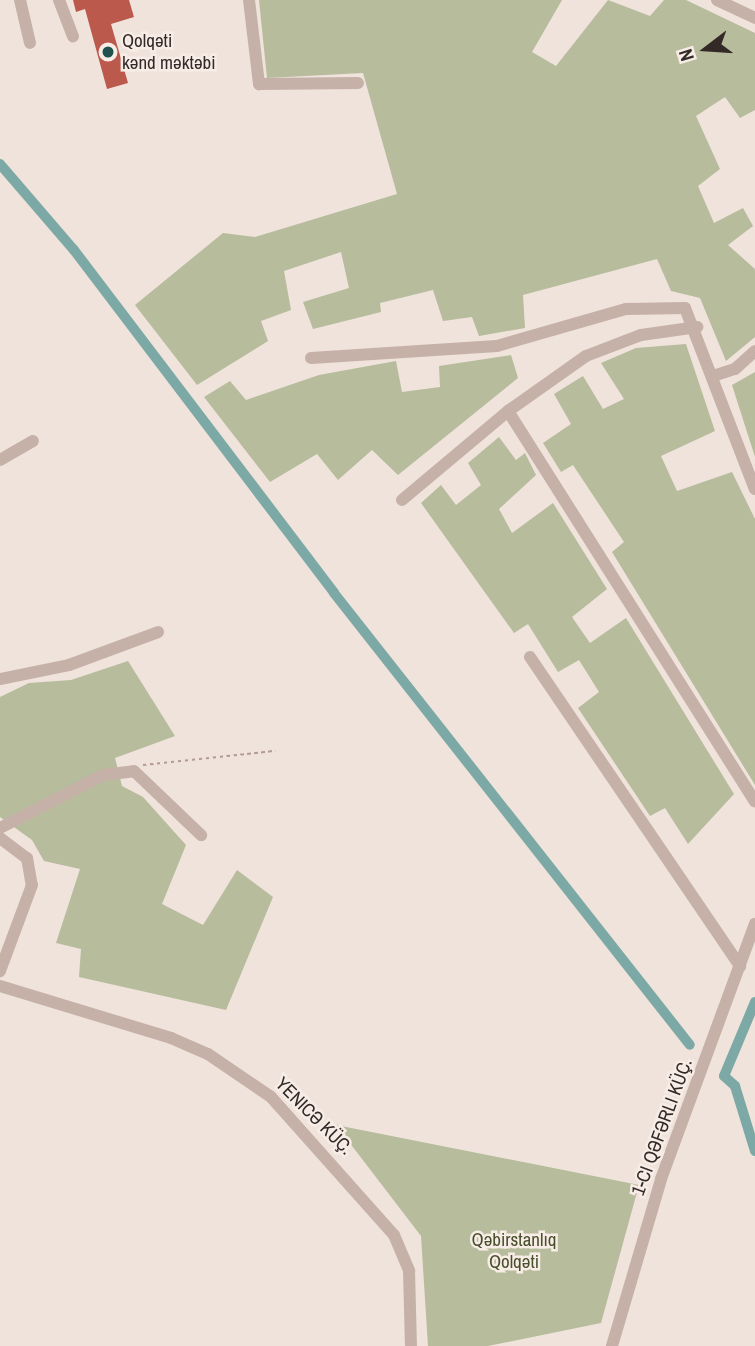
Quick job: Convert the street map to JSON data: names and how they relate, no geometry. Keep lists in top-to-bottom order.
{
  "streets": {
    "street": ["YENICƏ KÜÇ.", "1-CI QƏFƏRLI KÜÇ."]
  },
  "parks": ["Qəbirstanlıq Qolqəti"],
  "places": ["Qolqəti kənd məktəbi"],
  "north": "left"
}
